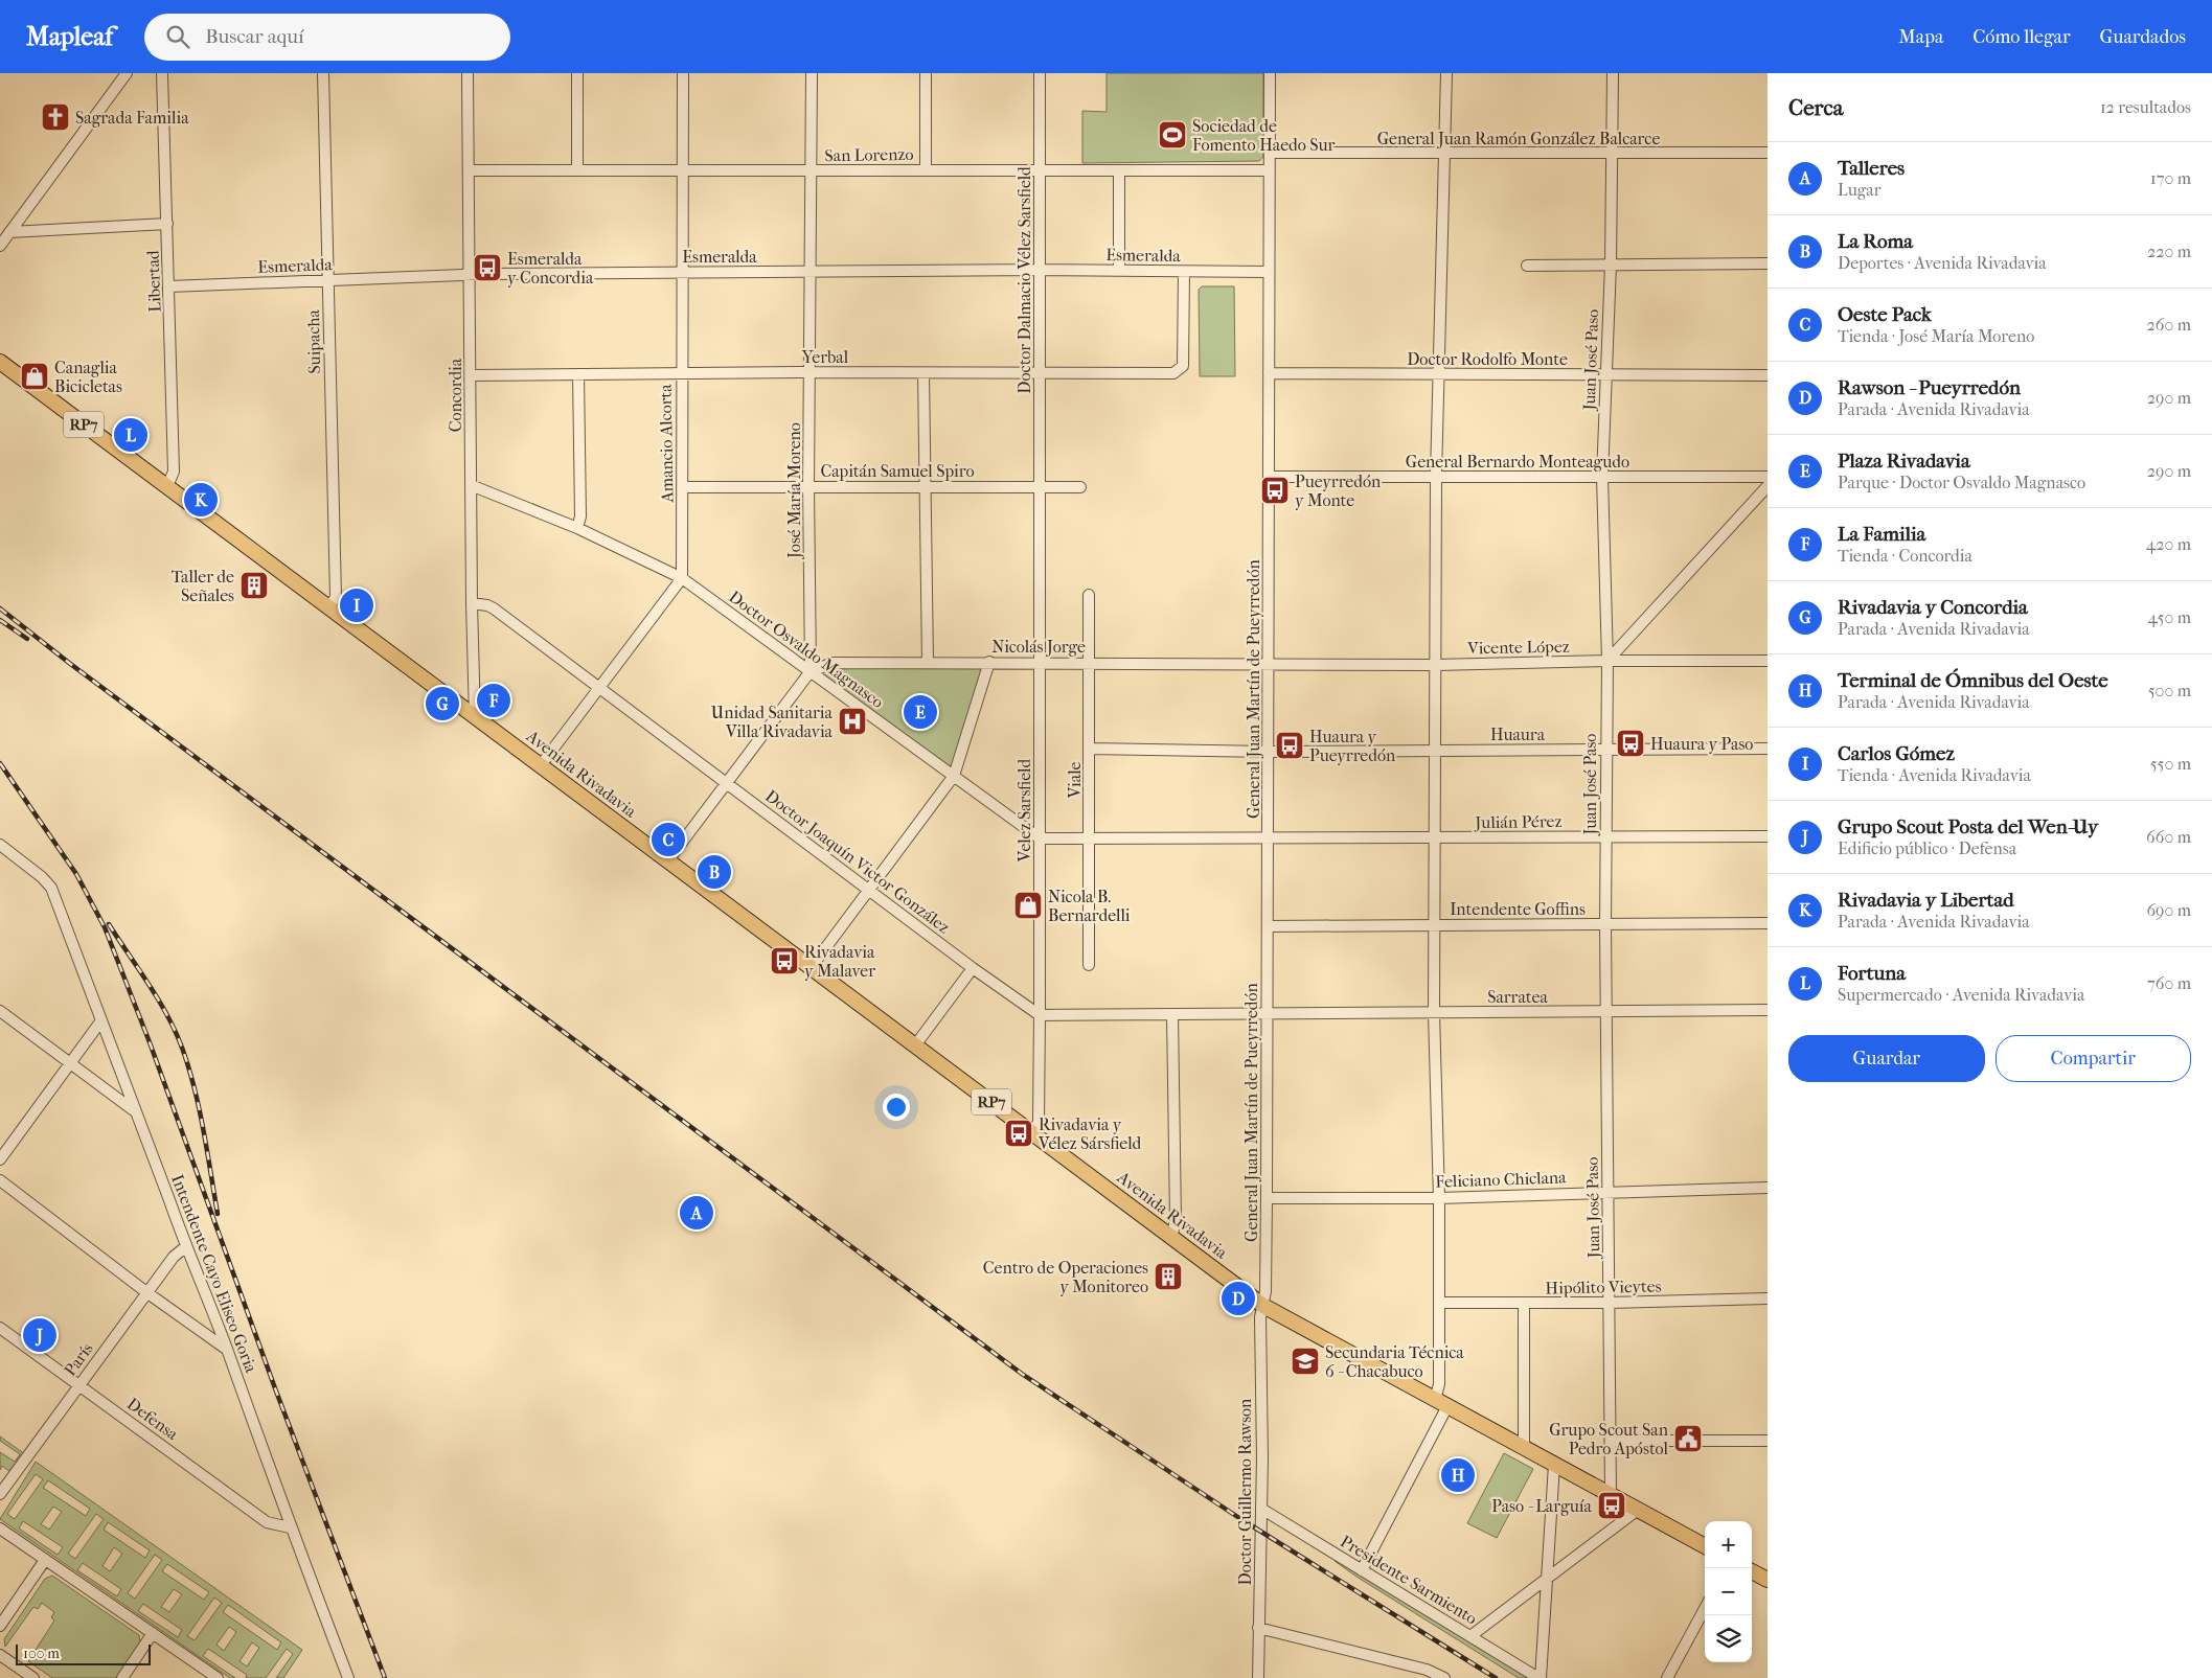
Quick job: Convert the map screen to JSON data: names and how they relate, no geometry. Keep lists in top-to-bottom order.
{
  "streets": {
    "main road": ["RP7", "Avenida Rivadavia"],
    "street": [
      "General Juan Ramón González Balcarce",
      "San Lorenzo",
      "Esmeralda",
      "Doctor Dalmacio Vélez Sarsfield",
      "Libertad",
      "Suipacha",
      "Yerbal",
      "Doctor Rodolfo Monte",
      "Juan José Paso",
      "Concordia",
      "Amancio Alcorta",
      "General Bernardo Monteagudo",
      "Capitán Samuel Spiro",
      "José María Moreno",
      "Nicolás Jorge",
      "Vicente López",
      "Doctor Osvaldo Magnasco",
      "General Juan Martín de Pueyrredón",
      "Huaura",
      "Viale",
      "Velez Sarsfield",
      "Julián Pérez",
      "Doctor Joaquín Victor González",
      "Intendente Goffins",
      "Sarratea",
      "Feliciano Chiclana",
      "Intendente Cayo Eliseo Goria",
      "Hipólito Vieytes",
      "París",
      "Defensa",
      "Doctor Guillermo Rawson",
      "Presidente Sarmiento"
    ]
  },
  "crossings": [
    ["General Juan Ramón González Balcarce", "Juan José Paso"],
    ["General Juan Ramón González Balcarce", "General Juan Martín de Pueyrredón"],
    ["San Lorenzo", "Doctor Dalmacio Vélez Sarsfield"],
    ["San Lorenzo", "Concordia"],
    ["San Lorenzo", "Amancio Alcorta"],
    ["San Lorenzo", "José María Moreno"],
    ["San Lorenzo", "General Juan Martín de Pueyrredón"],
    ["Esmeralda", "Doctor Dalmacio Vélez Sarsfield"],
    ["Esmeralda", "Libertad"],
    ["Esmeralda", "Suipacha"],
    ["Esmeralda", "Yerbal"],
    ["Esmeralda", "Concordia"],
    ["Esmeralda", "Amancio Alcorta"],
    ["Esmeralda", "José María Moreno"],
    ["Esmeralda", "General Juan Martín de Pueyrredón"],
    ["Doctor Dalmacio Vélez Sarsfield", "Yerbal"],
    ["Doctor Dalmacio Vélez Sarsfield", "Capitán Samuel Spiro"],
    ["Doctor Dalmacio Vélez Sarsfield", "Velez Sarsfield"],
    ["Libertad", "Avenida Rivadavia"],
    ["Suipacha", "Avenida Rivadavia"],
    ["Yerbal", "Concordia"],
    ["Yerbal", "Amancio Alcorta"],
    ["Yerbal", "José María Moreno"],
    ["Doctor Rodolfo Monte", "Juan José Paso"],
    ["Doctor Rodolfo Monte", "General Juan Martín de Pueyrredón"],
    ["Juan José Paso", "General Bernardo Monteagudo"],
    ["Juan José Paso", "Vicente López"],
    ["Juan José Paso", "Huaura"],
    ["Juan José Paso", "Avenida Rivadavia"],
    ["Juan José Paso", "Julián Pérez"],
    ["Juan José Paso", "Intendente Goffins"],
    ["Juan José Paso", "Sarratea"],
    ["Juan José Paso", "Feliciano Chiclana"],
    ["Juan José Paso", "Hipólito Vieytes"],
    ["Concordia", "Doctor Osvaldo Magnasco"],
    ["Concordia", "Avenida Rivadavia"],
    ["Concordia", "Doctor Joaquín Victor González"],
    ["Amancio Alcorta", "Capitán Samuel Spiro"],
    ["Amancio Alcorta", "Doctor Osvaldo Magnasco"],
    ["General Bernardo Monteagudo", "General Juan Martín de Pueyrredón"],
    ["Capitán Samuel Spiro", "José María Moreno"],
    ["Capitán Samuel Spiro", "Velez Sarsfield"],
    ["José María Moreno", "Nicolás Jorge"],
    ["José María Moreno", "Doctor Osvaldo Magnasco"],
    ["Nicolás Jorge", "Vicente López"],
    ["Nicolás Jorge", "Doctor Osvaldo Magnasco"],
    ["Nicolás Jorge", "General Juan Martín de Pueyrredón"],
    ["Nicolás Jorge", "Viale"],
    ["Nicolás Jorge", "Velez Sarsfield"],
    ["Vicente López", "General Juan Martín de Pueyrredón"],
    ["Doctor Osvaldo Magnasco", "Velez Sarsfield"],
    ["General Juan Martín de Pueyrredón", "Huaura"],
    ["General Juan Martín de Pueyrredón", "Avenida Rivadavia"],
    ["General Juan Martín de Pueyrredón", "Julián Pérez"],
    ["General Juan Martín de Pueyrredón", "Intendente Goffins"],
    ["General Juan Martín de Pueyrredón", "Sarratea"],
    ["General Juan Martín de Pueyrredón", "Feliciano Chiclana"],
    ["General Juan Martín de Pueyrredón", "Doctor Guillermo Rawson"],
    ["Huaura", "Viale"],
    ["Avenida Rivadavia", "Velez Sarsfield"],
    ["Avenida Rivadavia", "Doctor Guillermo Rawson"],
    ["Velez Sarsfield", "Doctor Joaquín Victor González"],
    ["Intendente Cayo Eliseo Goria", "París"],
    ["Intendente Cayo Eliseo Goria", "Defensa"],
    ["París", "Defensa"],
    ["Doctor Guillermo Rawson", "Presidente Sarmiento"]
  ],
  "places": {
    "church": ["Sagrada Familia"],
    "sports": ["Sociedad de Fomento Haedo Sur"],
    "bus stop": [
      "Esmeralda y Concordia",
      "Pueyrredón y Monte",
      "Huaura y Paso",
      "Huaura y Pueyrredón",
      "Rivadavia y Malaver",
      "Rivadavia y Vélez Sársfield",
      "Paso - Larguía"
    ],
    "shop": ["Canaglia Bicicletas", "Nicola B. Bernardelli"],
    "building": ["Taller de Señales", "Centro de Operaciones y Monitoreo"],
    "hospital": ["Unidad Sanitaria Villa Rivadavia"],
    "school or university": ["Secundaria Técnica 6 - Chacabuco"],
    "public building": ["Grupo Scout San Pedro Apóstol"]
  },
  "scale_bar": "100 m",
  "page": {
    "header": "Mapleaf",
    "search": "Buscar aquí",
    "nav": ["Mapa", "Cómo llegar", "Guardados"],
    "heading": ["Cerca", "12 resultados"],
    "list": [
      {
        "mark": "A",
        "name": "Talleres",
        "note": "Lugar",
        "value": "170 m"
      },
      {
        "mark": "B",
        "name": "La Roma",
        "note": "Deportes · Avenida Rivadavia",
        "value": "220 m"
      },
      {
        "mark": "C",
        "name": "Oeste Pack",
        "note": "Tienda · José María Moreno",
        "value": "260 m"
      },
      {
        "mark": "D",
        "name": "Rawson - Pueyrredón",
        "note": "Parada · Avenida Rivadavia",
        "value": "290 m"
      },
      {
        "mark": "E",
        "name": "Plaza Rivadavia",
        "note": "Parque · Doctor Osvaldo Magnasco",
        "value": "290 m"
      },
      {
        "mark": "F",
        "name": "La Familia",
        "note": "Tienda · Concordia",
        "value": "420 m"
      },
      {
        "mark": "G",
        "name": "Rivadavia y Concordia",
        "note": "Parada · Avenida Rivadavia",
        "value": "450 m"
      },
      {
        "mark": "H",
        "name": "Terminal de Ómnibus del Oeste",
        "note": "Parada · Avenida Rivadavia",
        "value": "500 m"
      },
      {
        "mark": "I",
        "name": "Carlos Gómez",
        "note": "Tienda · Avenida Rivadavia",
        "value": "550 m"
      },
      {
        "mark": "J",
        "name": "Grupo Scout Posta del Wen-Uy",
        "note": "Edificio público · Defensa",
        "value": "660 m"
      },
      {
        "mark": "K",
        "name": "Rivadavia y Libertad",
        "note": "Parada · Avenida Rivadavia",
        "value": "690 m"
      },
      {
        "mark": "L",
        "name": "Fortuna",
        "note": "Supermercado · Avenida Rivadavia",
        "value": "760 m"
      }
    ],
    "pins": [
      "L",
      "K",
      "I",
      "F",
      "G",
      "E",
      "C",
      "B",
      "A",
      "D",
      "J",
      "H"
    ],
    "buttons": ["Guardar", "Compartir"],
    "map_buttons": ["+", "−"],
    "scale": "100 m"
  }
}
